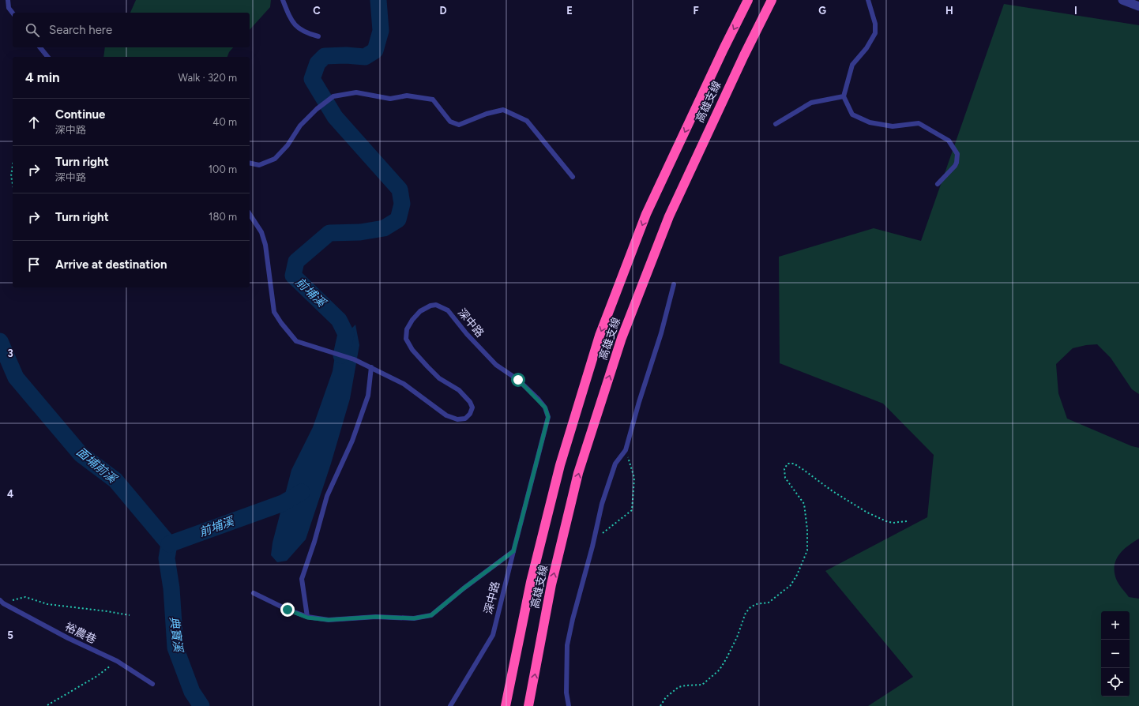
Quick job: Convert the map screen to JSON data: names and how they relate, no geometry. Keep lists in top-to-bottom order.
{
  "streets": {
    "highway": ["高雄支線"],
    "lane": ["深中路", "裕農巷"]
  },
  "water": ["前埔溪", "面埔前溪", "典寶溪"],
  "page": {
    "search": "Search here",
    "heading": ["4 min", "Walk · 320 m"],
    "list": [
      ["Continue", "深中路", "40 m"],
      ["Turn right", "深中路", "100 m"],
      ["Turn right", "180 m"],
      "Arrive at destination"
    ],
    "map_buttons": ["+", "−"]
  },
  "grid": {
    "columns": [
      "C",
      "D",
      "E",
      "F",
      "G",
      "H",
      "I"
    ],
    "rows": ["3", "4", "5"]
  }
}
